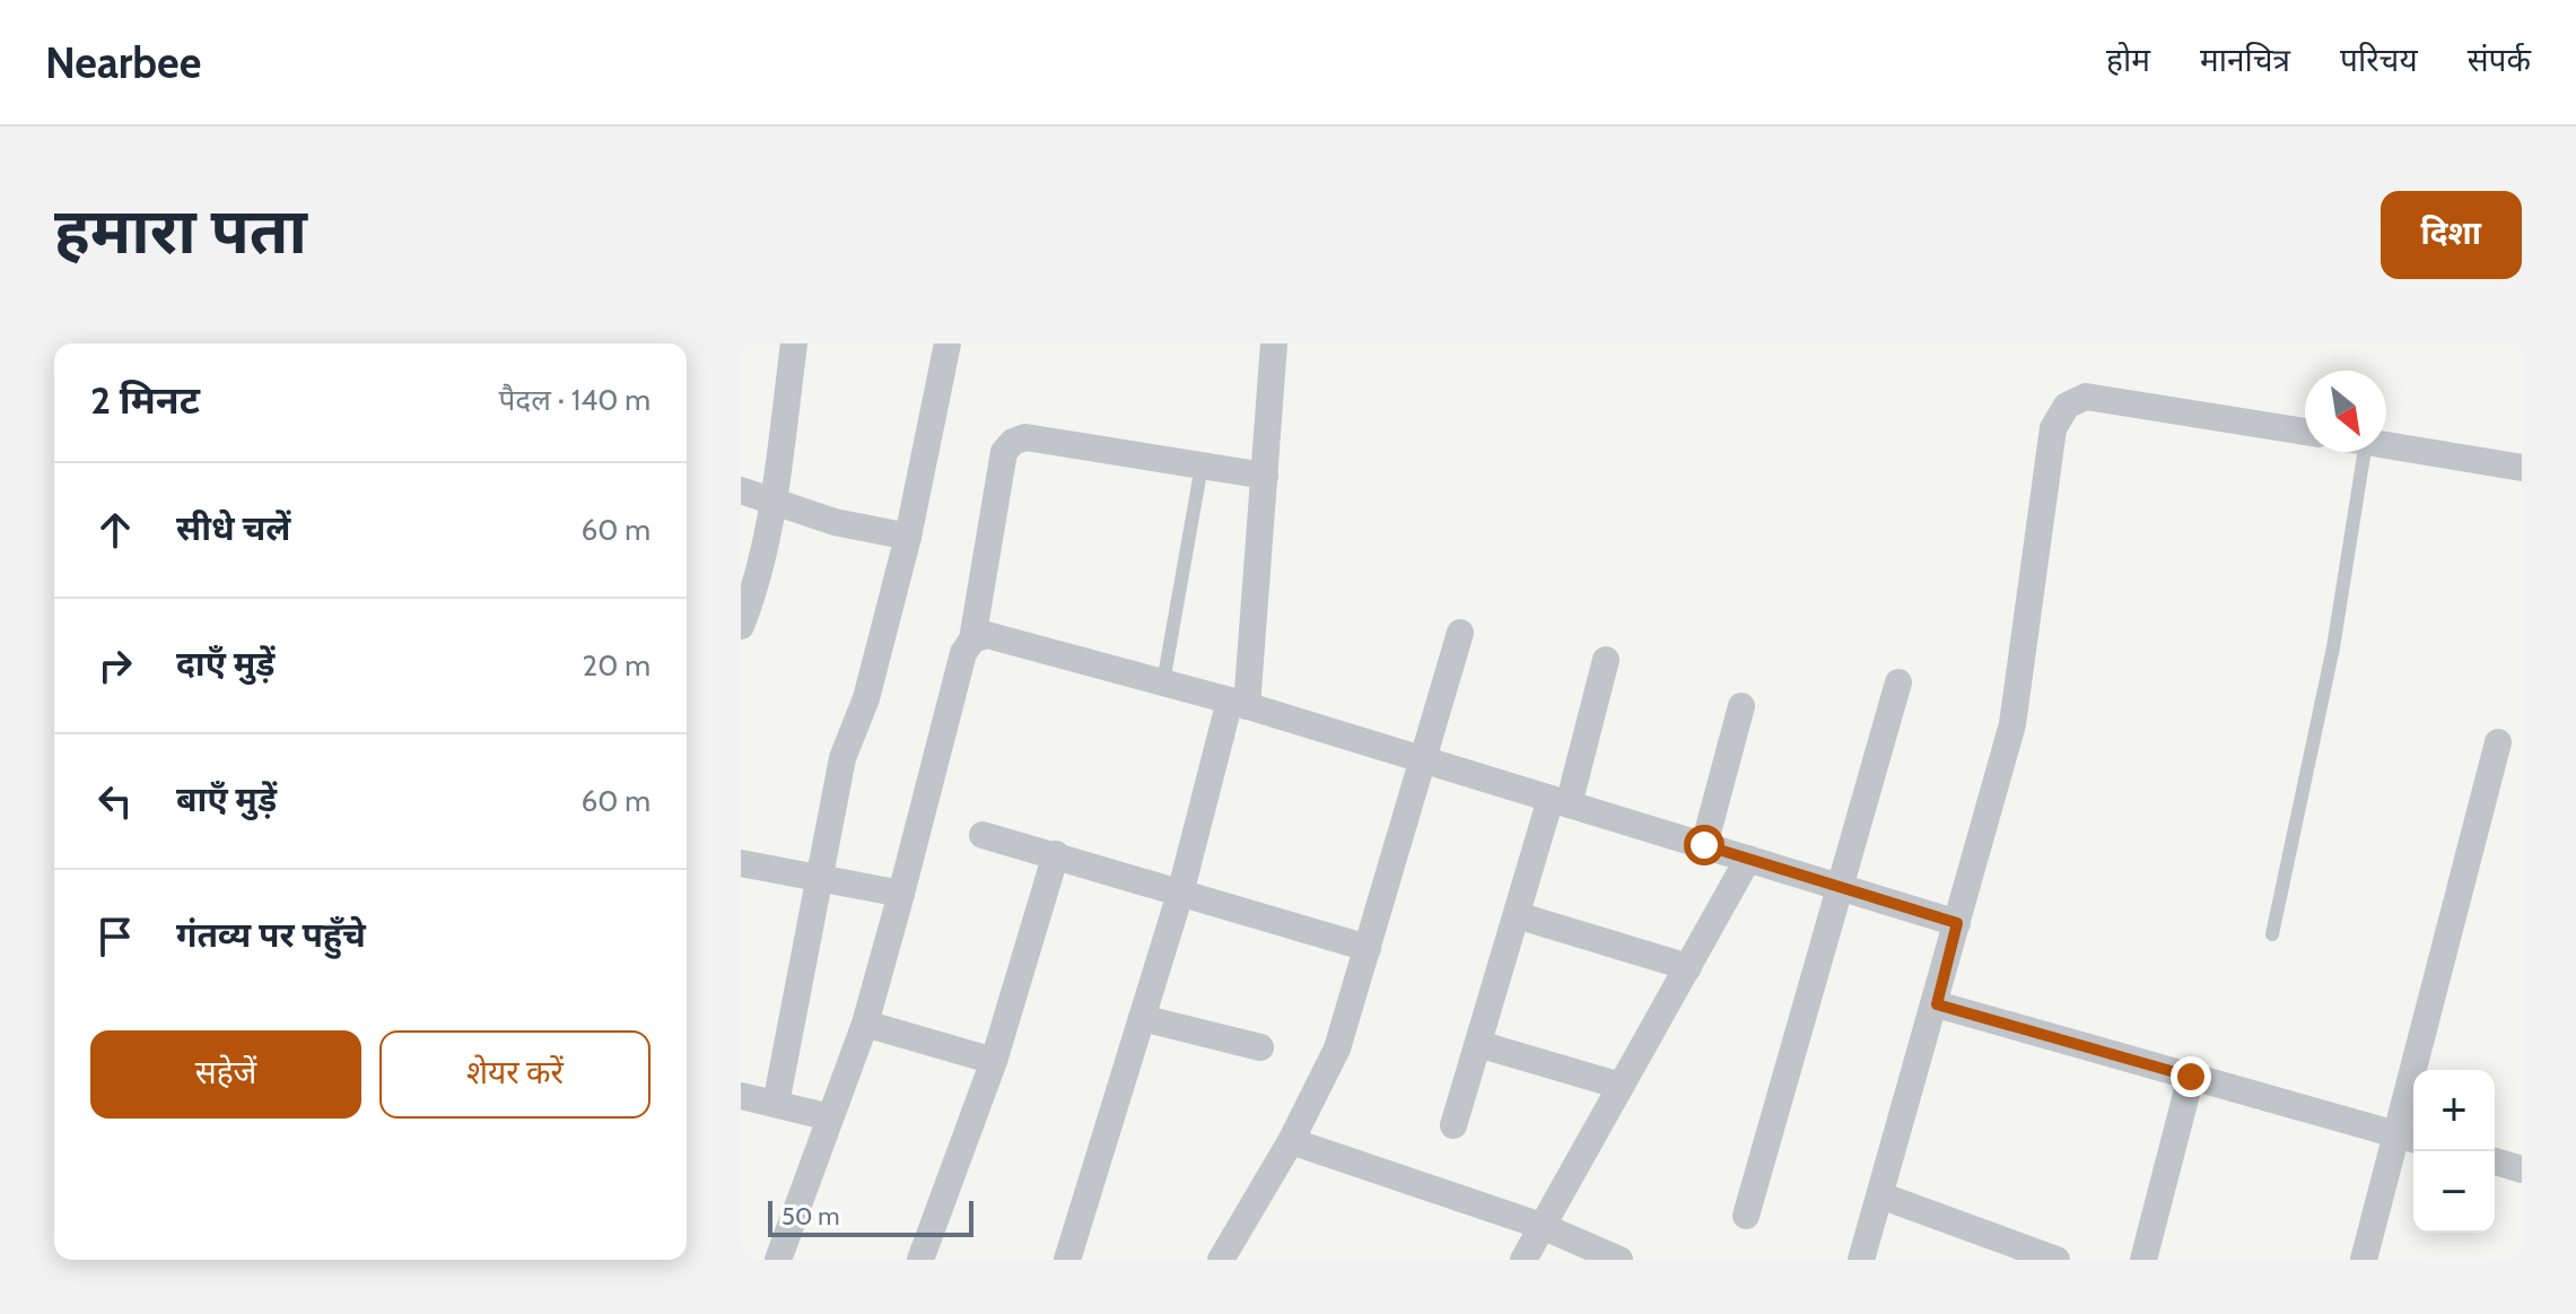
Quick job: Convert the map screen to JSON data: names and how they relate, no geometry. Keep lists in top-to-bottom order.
{
  "scale_bar": "50 m",
  "north": "bottom right",
  "page": {
    "header": "Nearbee",
    "nav": [
      "होम",
      "मानचित्र",
      "परिचय",
      "संपर्क"
    ],
    "buttons": [
      "दिशा",
      ["सहेजें", "शेयर करें"]
    ],
    "title": "हमारा पता",
    "heading": ["2 मिनट", "पैदल · 140 m"],
    "list": [
      ["सीधे चलें", "60 m"],
      ["दाएँ मुड़ें", "20 m"],
      ["बाएँ मुड़ें", "60 m"],
      "गंतव्य पर पहुँचे"
    ],
    "map_buttons": ["+", "−"],
    "scale": "50 m"
  }
}
